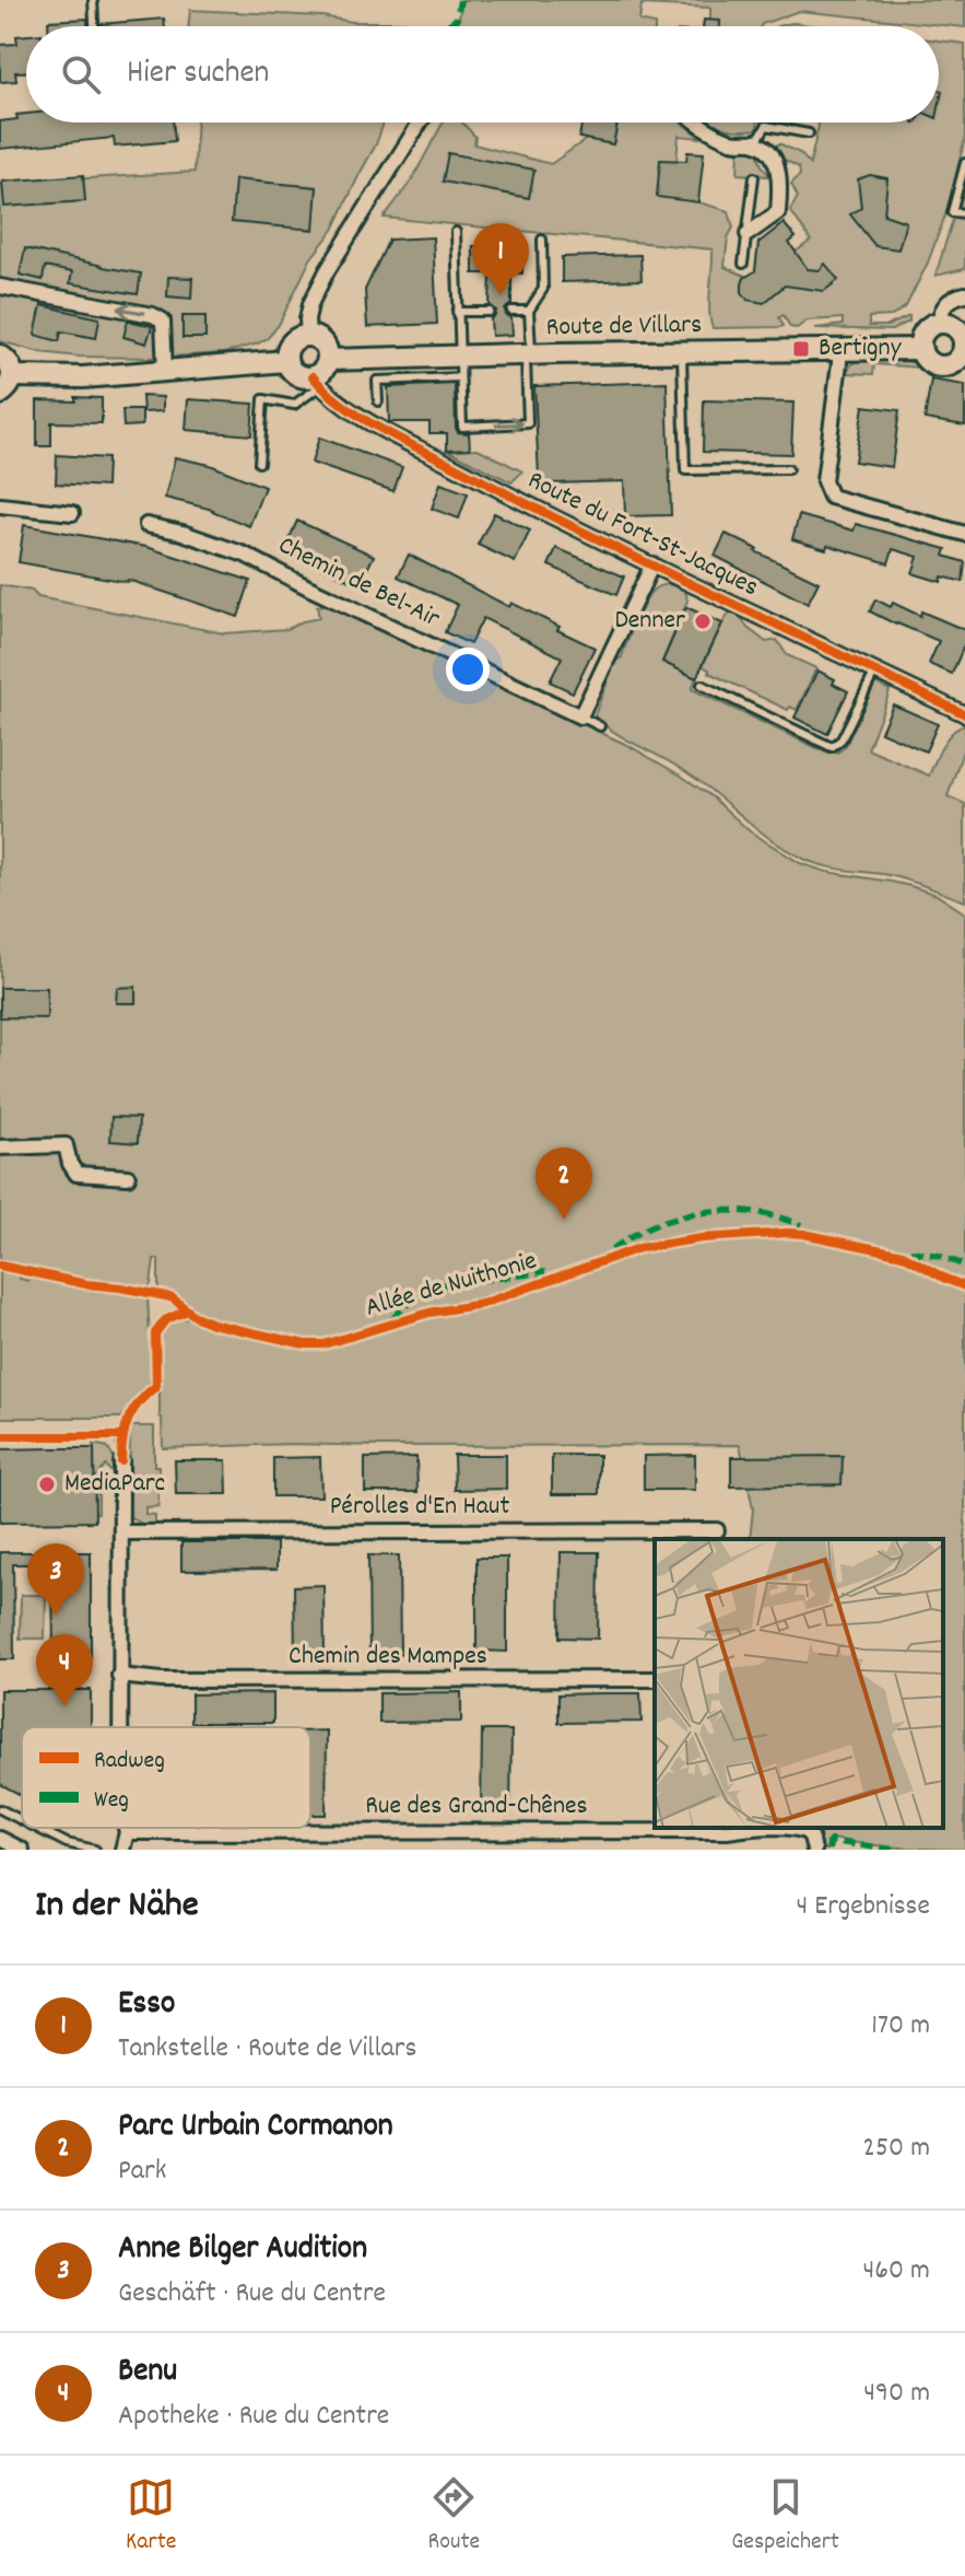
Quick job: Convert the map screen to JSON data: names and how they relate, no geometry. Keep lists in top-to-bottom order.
{
  "streets": {
    "main road": ["Route de Villars"],
    "street": [
      "Route du Fort-St-Jacques",
      "Chemin de Bel-Air",
      "Pérolles d'En Haut",
      "Chemin des Mampes",
      "Rue des Grand-Chênes"
    ],
    "cycle path": ["Allée de Nuithonie"]
  },
  "crossings": [
    ["Route de Villars", "Route du Fort-St-Jacques"]
  ],
  "places": {
    "transit": ["Bertigny"],
    "other": ["Denner", "MediaParc"]
  },
  "legend": ["Radweg", "Weg"],
  "page": {
    "search": "Hier suchen",
    "pins": [
      "1",
      "2",
      "3",
      "4"
    ],
    "heading": ["In der Nähe", "4 Ergebnisse"],
    "list": [
      {
        "mark": "1",
        "name": "Esso",
        "note": "Tankstelle · Route de Villars",
        "value": "170 m"
      },
      {
        "mark": "2",
        "name": "Parc Urbain Cormanon",
        "note": "Park",
        "value": "250 m"
      },
      {
        "mark": "3",
        "name": "Anne Bilger Audition",
        "note": "Geschäft · Rue du Centre",
        "value": "460 m"
      },
      {
        "mark": "4",
        "name": "Benu",
        "note": "Apotheke · Rue du Centre",
        "value": "490 m"
      }
    ],
    "nav": ["Karte", "Route", "Gespeichert"]
  }
}
